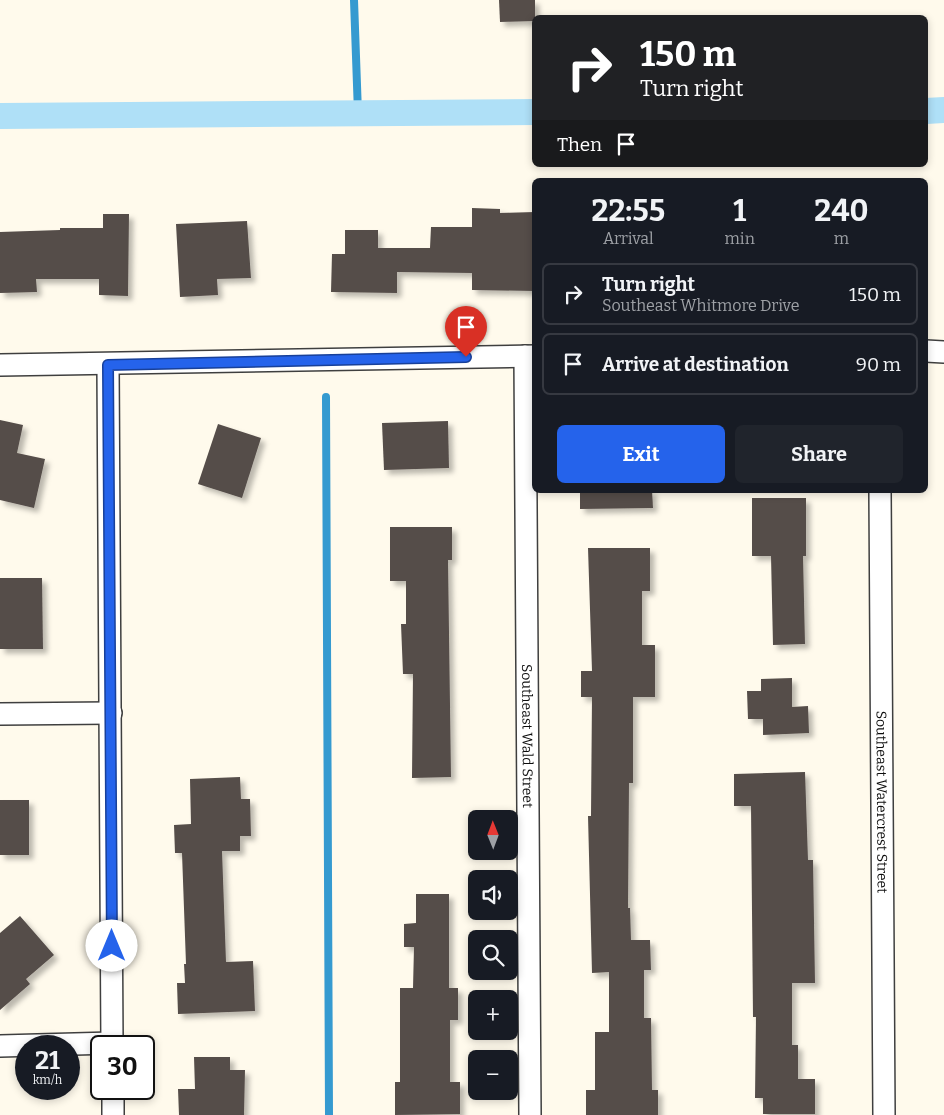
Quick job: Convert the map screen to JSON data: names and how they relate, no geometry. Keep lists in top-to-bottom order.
{
  "streets": {
    "street": ["Southeast Wald Street", "Southeast Watercrest Street"]
  },
  "north": "top",
  "page": {
    "turn": ["150 m", "Turn right"],
    "then": "Then",
    "eta": [
      "22:55",
      "Arrival",
      "1",
      "min",
      "240",
      "m"
    ],
    "list": [
      {
        "name": "Turn right",
        "note": "Southeast Whitmore Drive",
        "value": "150 m"
      },
      {
        "name": "Arrive at destination",
        "value": "90 m"
      }
    ],
    "buttons": ["Exit", "Share"],
    "map_buttons": ["+", "−"],
    "speed": "21 km/h",
    "limit": "30"
  }
}
